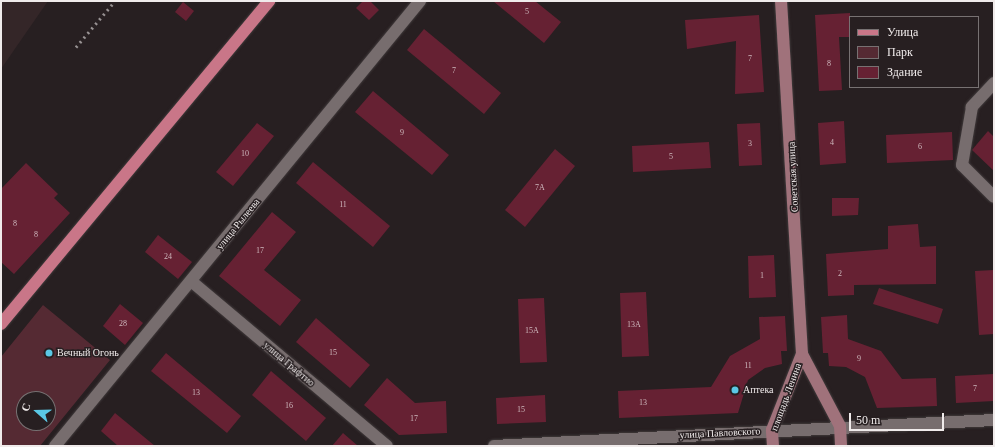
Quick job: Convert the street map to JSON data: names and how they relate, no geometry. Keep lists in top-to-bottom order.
{
  "streets": {
    "street": [
      "Советская улица",
      "улица Рылеева",
      "улица Графтио",
      "площадь Ленина",
      "улица Павловского"
    ]
  },
  "crossings": [
    ["Советская улица", "площадь Ленина"],
    ["улица Рылеева", "улица Графтио"],
    ["площадь Ленина", "улица Павловского"]
  ],
  "places": ["Вечный Огонь", "Аптека"],
  "house_numbers": [
    "5",
    "7",
    "8",
    "7",
    "9",
    "4",
    "3",
    "6",
    "10",
    "5",
    "7А",
    "11",
    "8",
    "8",
    "17",
    "24",
    "2",
    "1",
    "28",
    "13А",
    "15А",
    "15",
    "9",
    "11",
    "7",
    "13",
    "13",
    "16",
    "15",
    "17"
  ],
  "legend": ["Улица", "Парк", "Здание"],
  "scale_bar": "50 m",
  "north": "left"
}
